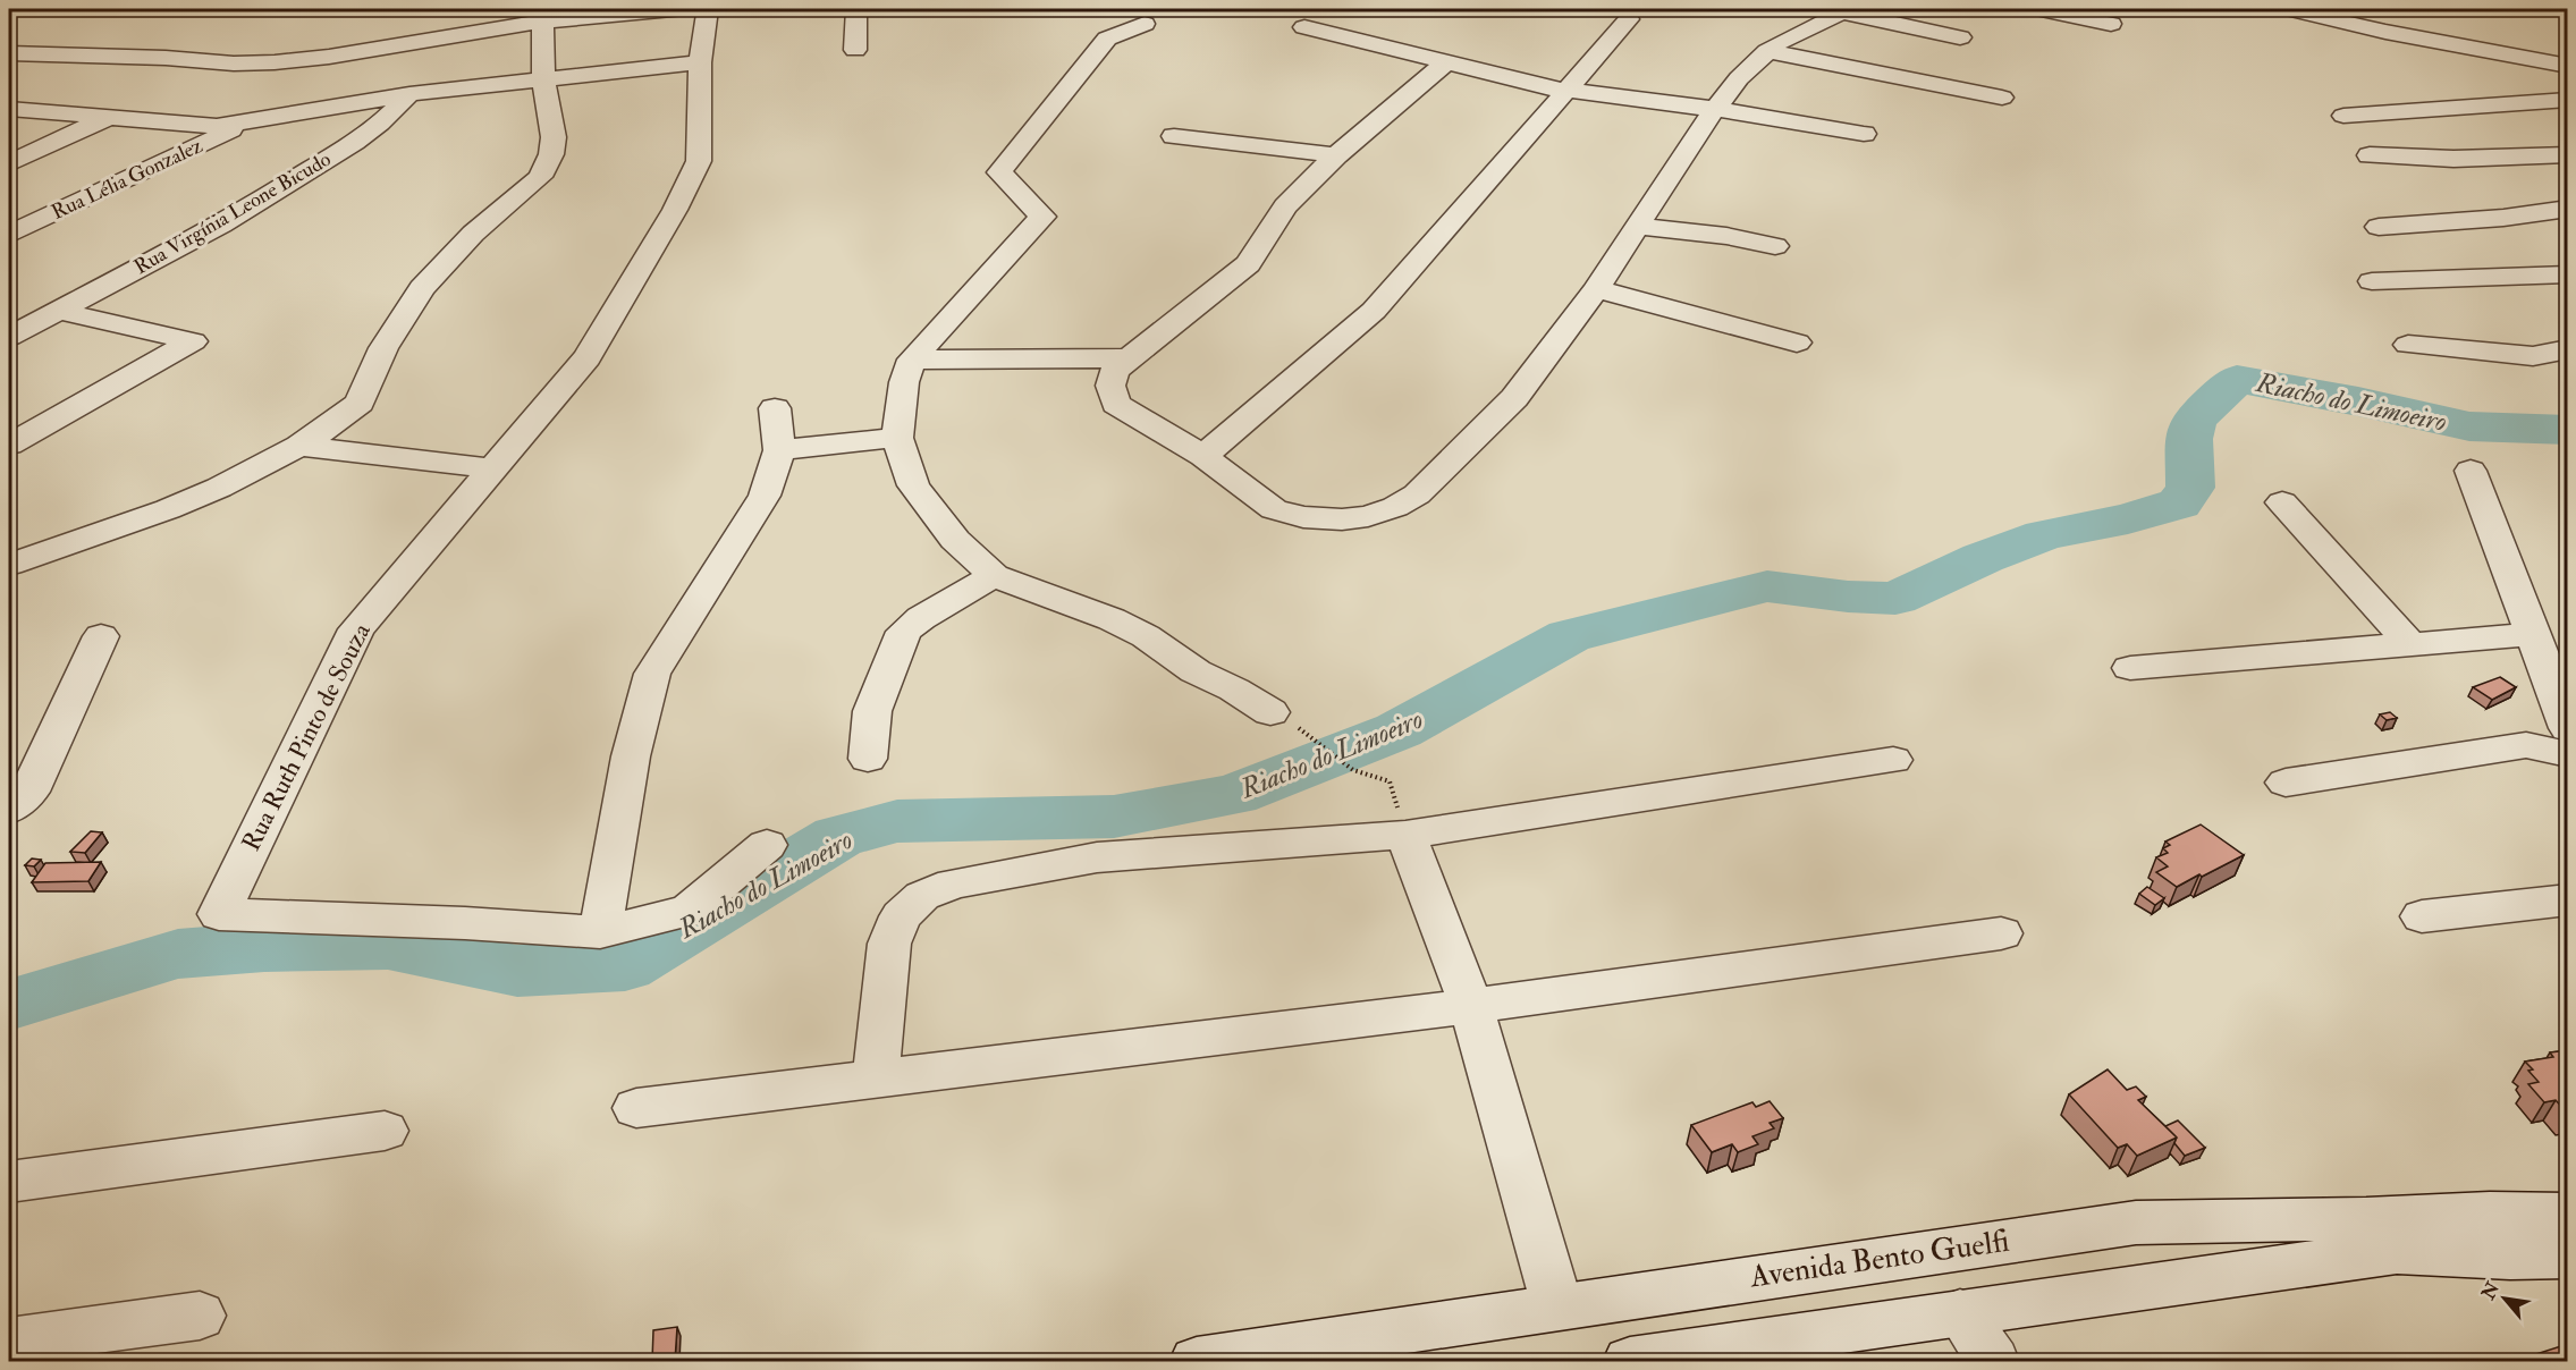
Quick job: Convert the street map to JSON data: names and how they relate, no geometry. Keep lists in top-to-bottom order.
{
  "streets": {
    "street": [
      "Rua Lélia Gonzalez",
      "Rua Virgínia Leone Bicudo",
      "Rua Ruth Pinto de Souza",
      "Avenida Bento Guelfi"
    ]
  },
  "water": ["Riacho do Limoeiro"],
  "north": "top left"
}
